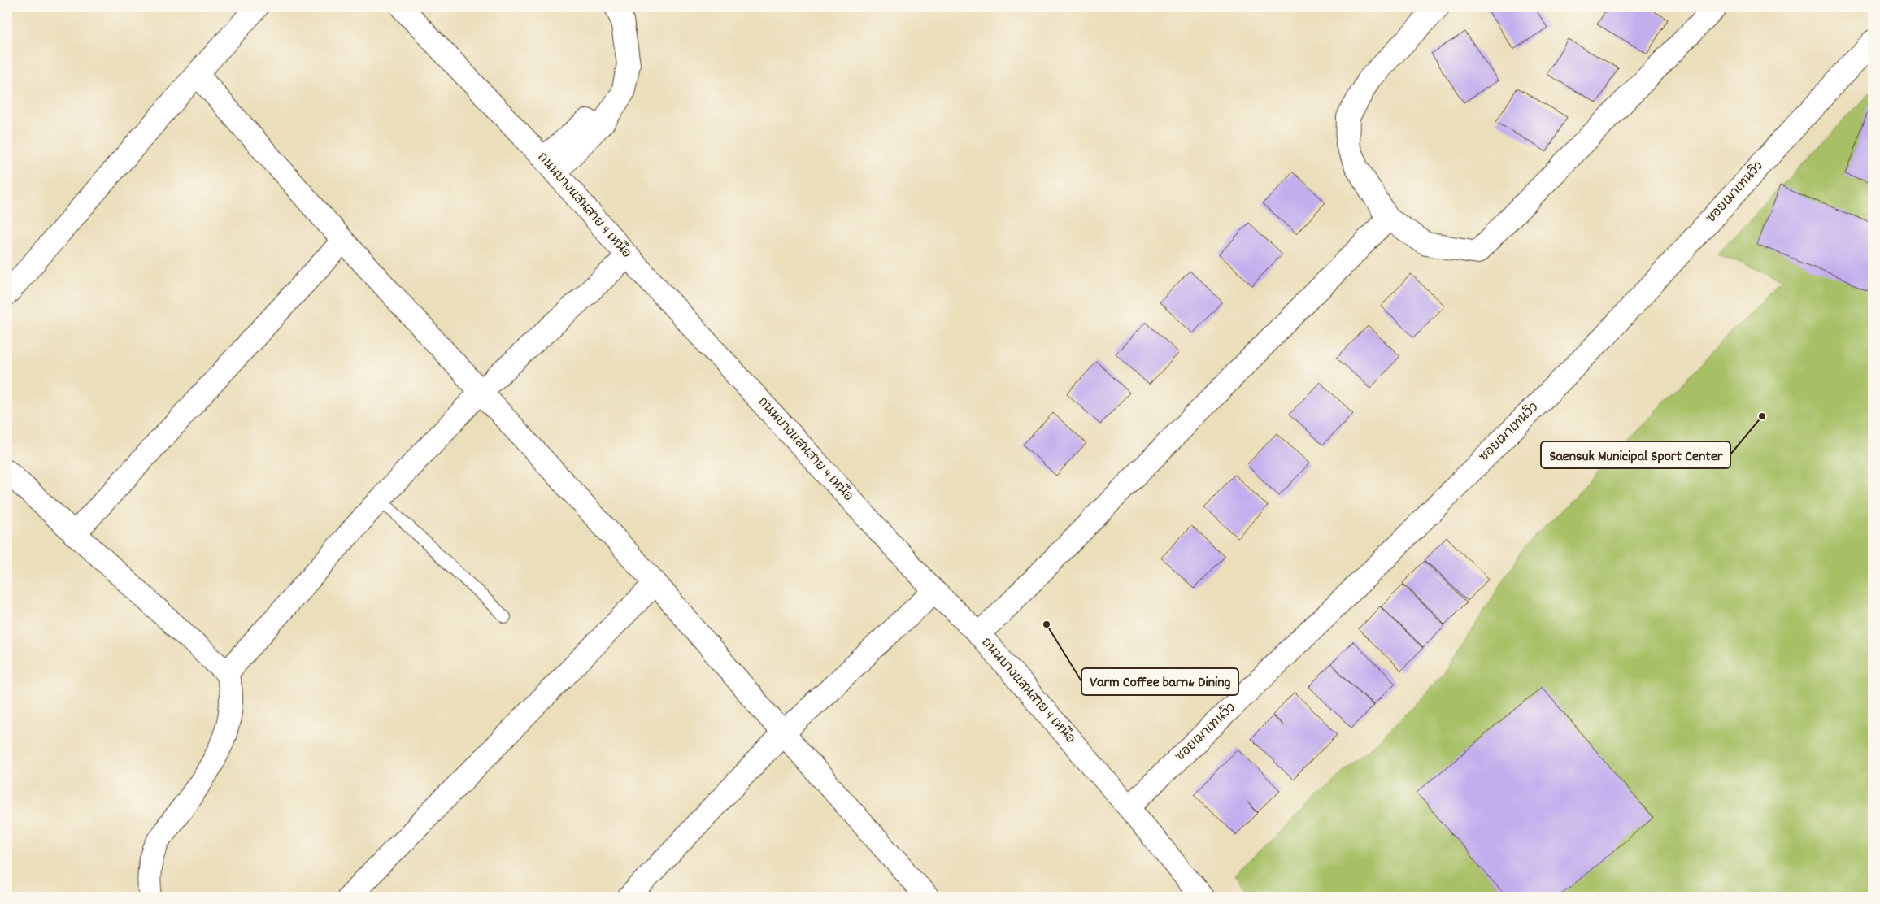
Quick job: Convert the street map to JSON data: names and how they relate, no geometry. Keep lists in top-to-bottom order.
{
  "streets": {
    "street": ["ซอยเมาเทนวิว", "ถนนบางแสนสาย 4 เหนือ"]
  },
  "crossings": [
    ["ซอยเมาเทนวิว", "ถนนบางแสนสาย 4 เหนือ"]
  ],
  "places": ["Saensuk Municipal Sport Center", "Varm Coffee barn& Dining"]
}
